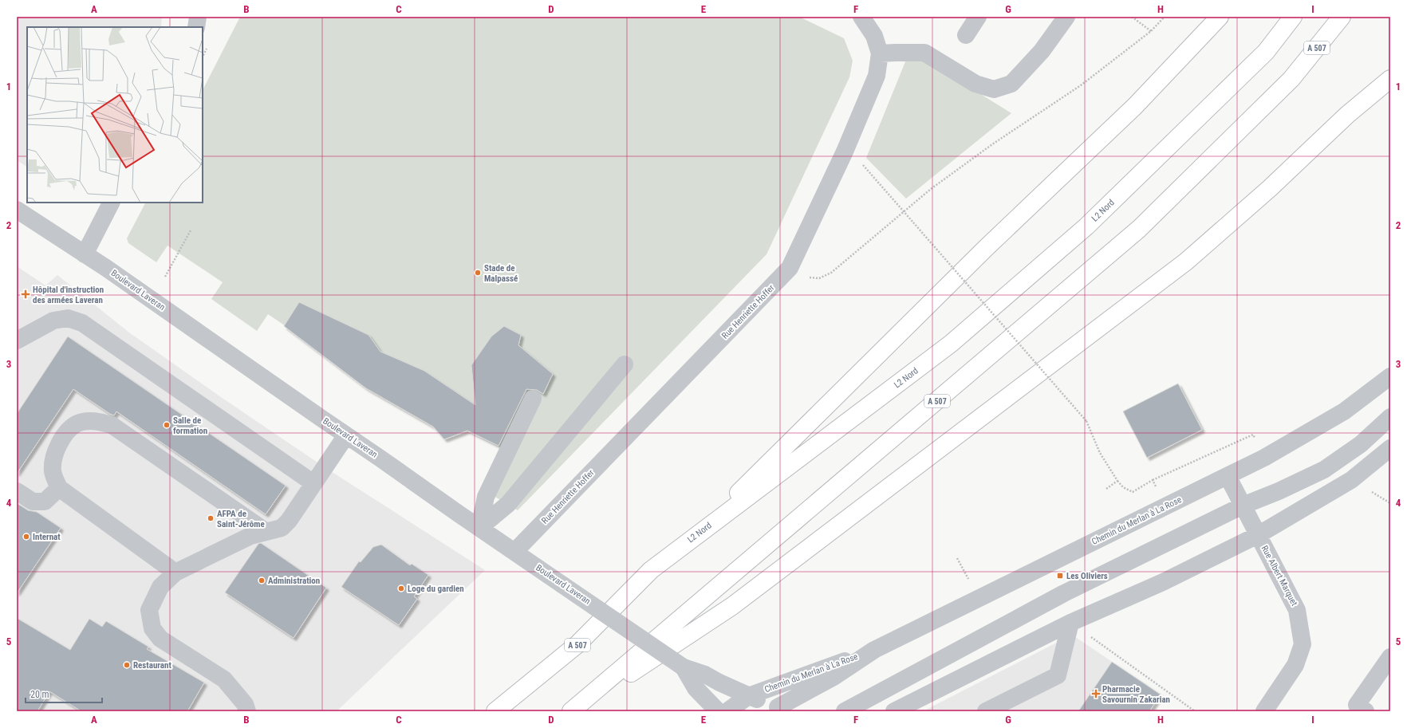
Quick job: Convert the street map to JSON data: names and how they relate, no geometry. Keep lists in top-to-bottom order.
{
  "streets": {
    "highway": ["A 507", "L2 Nord"],
    "street": [
      "Boulevard Laveran",
      "Rue Henriette Hoffer",
      "Chemin du Merlan à La Rose",
      "Rue Albert Marquet"
    ]
  },
  "crossings": [
    ["Boulevard Laveran", "Rue Henriette Hoffer"],
    ["Boulevard Laveran", "Chemin du Merlan à La Rose"],
    ["Chemin du Merlan à La Rose", "Rue Albert Marquet"]
  ],
  "places": {
    "other": [
      "Stade de Malpassé",
      "Salle de formation",
      "AFPA de Saint-Jérôme",
      "Internat",
      "Administration",
      "Loge du gardien",
      "Restaurant"
    ],
    "health": ["Hôpital d'instruction des armées Laveran", "Pharmacie Savournin Zakarian"],
    "transit": ["Les Oliviers"]
  },
  "scale_bar": "20 m",
  "grid": {
    "columns": [
      "A",
      "B",
      "C",
      "D",
      "E",
      "F",
      "G",
      "H",
      "I"
    ],
    "rows": [
      "1",
      "2",
      "3",
      "4",
      "5"
    ]
  }
}
